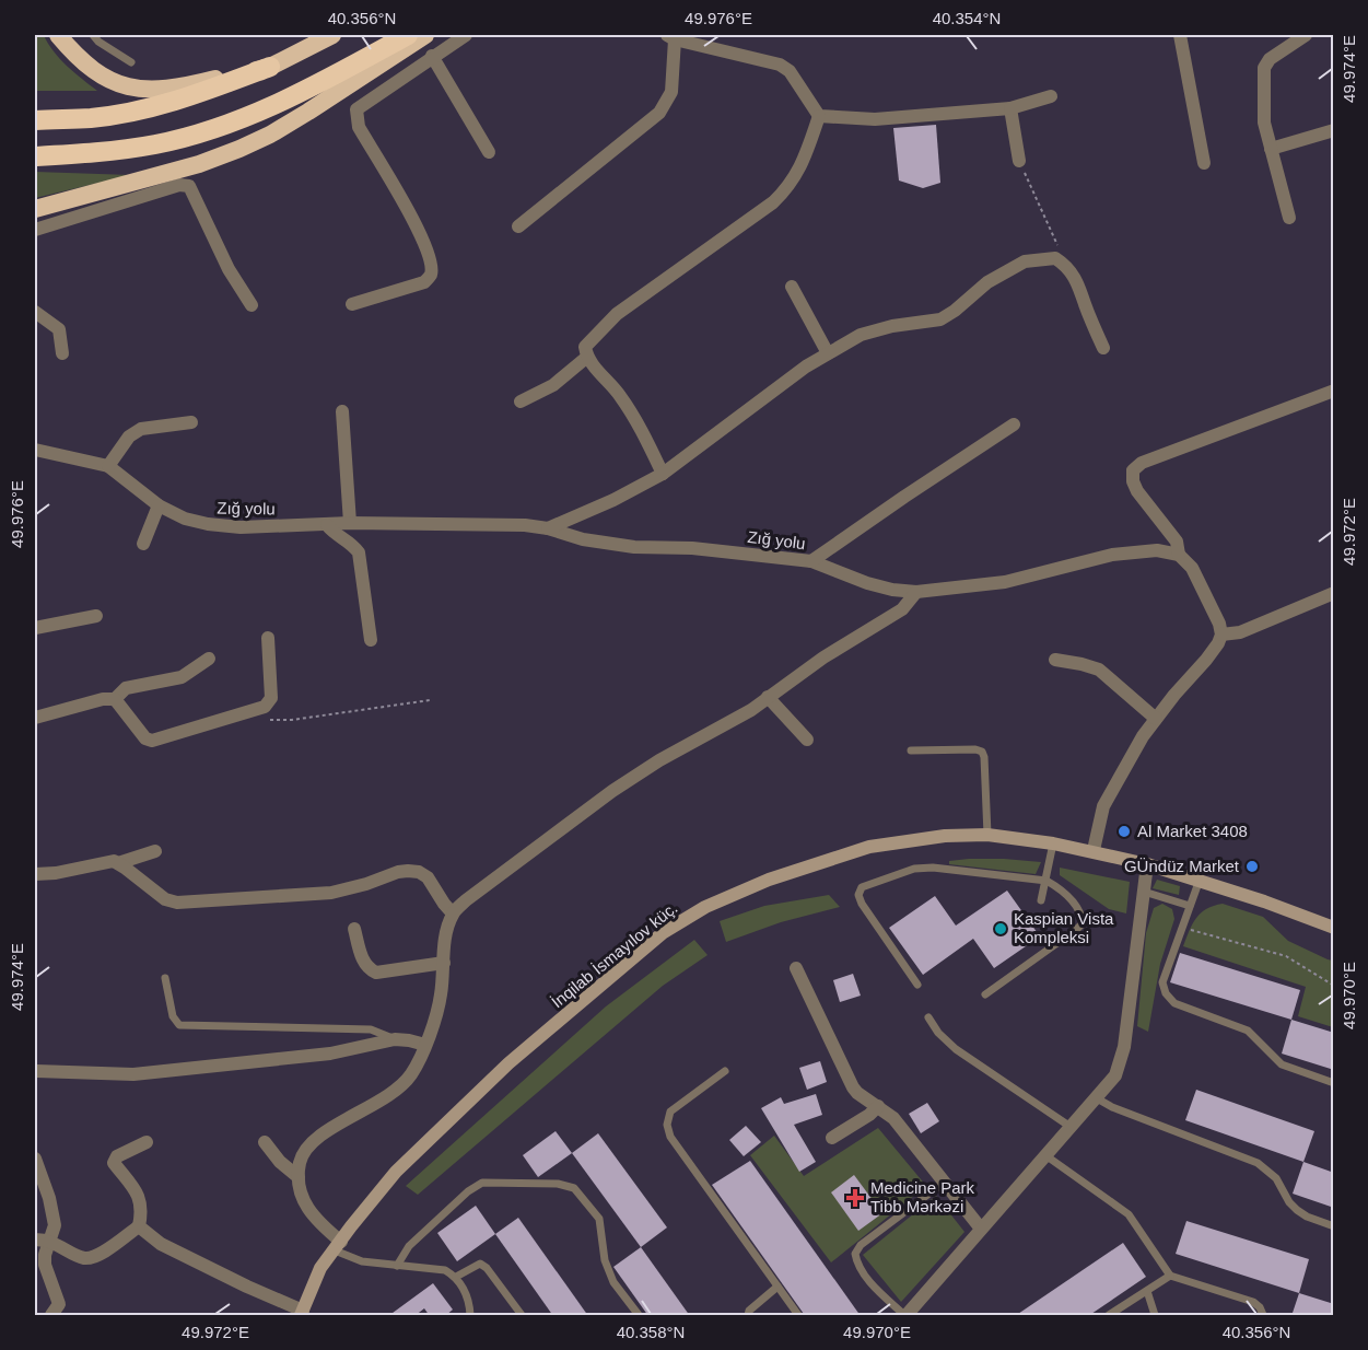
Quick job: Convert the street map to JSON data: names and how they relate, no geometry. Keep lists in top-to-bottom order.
{
  "streets": {
    "main road": ["İnqilab İsmayılov küç."],
    "street": ["Zığ yolu"]
  },
  "places": {
    "other": ["Al Market 3408", "GÜndüz Market", "Kaspian Vista Kompleksi"],
    "health": ["Medicine Park Tibb Mərkəzi"]
  },
  "coordinates": [
    "40.356°N",
    "49.976°E",
    "40.354°N",
    "49.974°E",
    "49.972°E",
    "49.970°E",
    "40.358°N"
  ]
}
